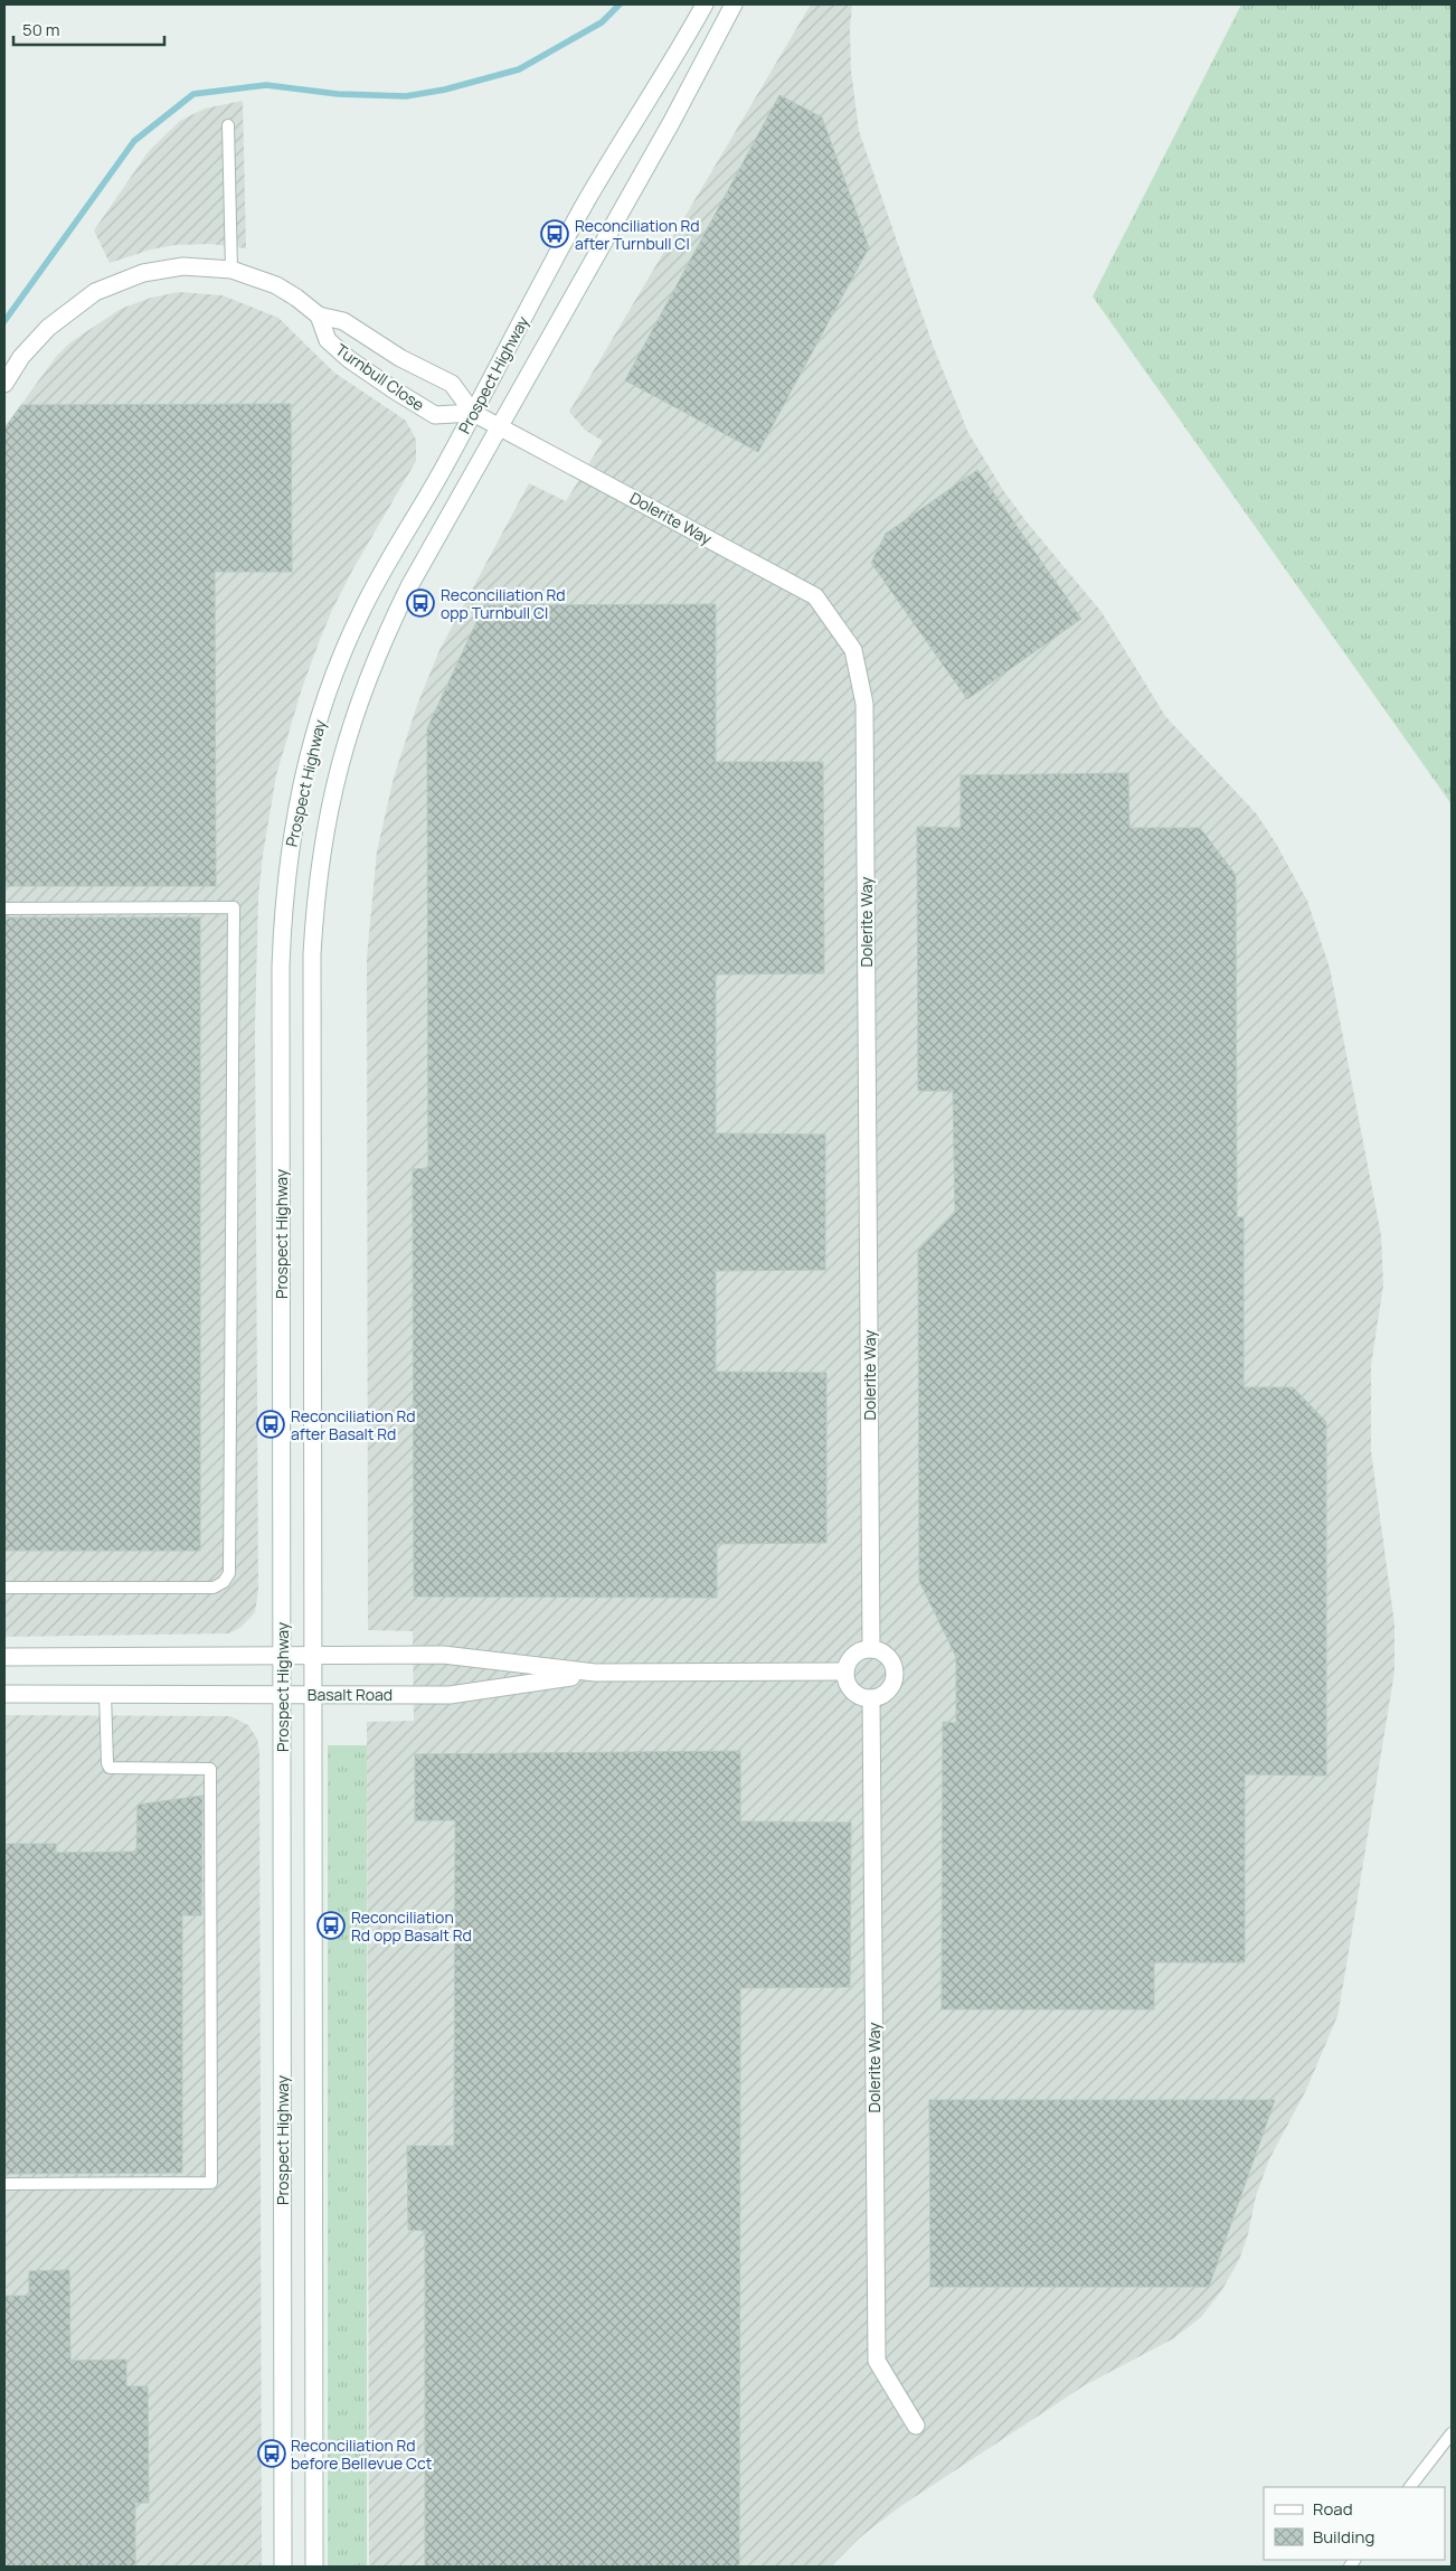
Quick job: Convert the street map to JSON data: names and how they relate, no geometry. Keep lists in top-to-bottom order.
{
  "streets": {
    "main road": [
      "Prospect Highway",
      "Turnbull Close",
      "Dolerite Way",
      "Basalt Road"
    ]
  },
  "crossings": [
    ["Prospect Highway", "Turnbull Close"],
    ["Prospect Highway", "Dolerite Way"],
    ["Prospect Highway", "Basalt Road"],
    ["Turnbull Close", "Dolerite Way"],
    ["Dolerite Way", "Basalt Road"]
  ],
  "places": {
    "bus stop": [
      "Reconciliation Rd after Turnbull Cl",
      "Reconciliation Rd opp Turnbull Cl",
      "Reconciliation Rd after Basalt Rd",
      "Reconciliation Rd opp Basalt Rd",
      "Reconciliation Rd before Bellevue Cct"
    ]
  },
  "legend": ["Road", "Building"],
  "scale_bar": "50 m"
}
